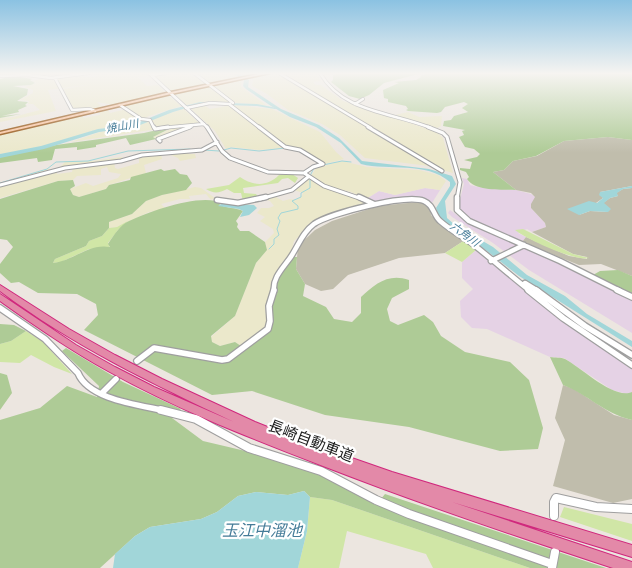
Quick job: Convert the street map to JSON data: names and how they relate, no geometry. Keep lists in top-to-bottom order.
{
  "streets": {
    "highway": ["長崎自動車道"]
  },
  "water": ["焼山川", "六角川", "玉江中溜池"]
}
